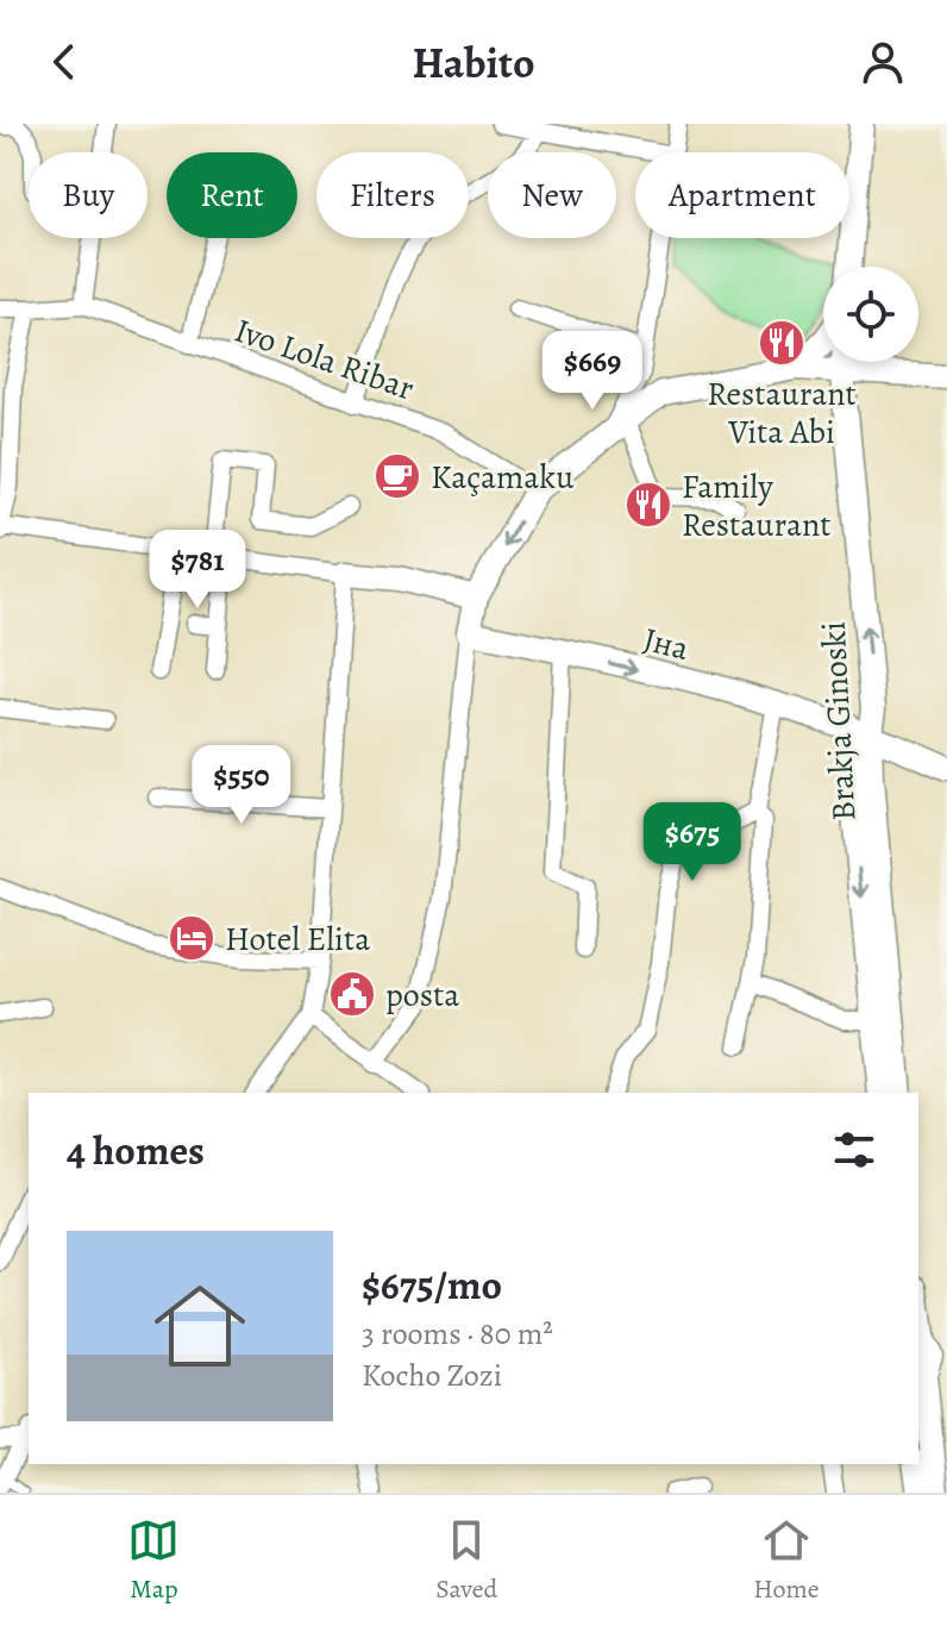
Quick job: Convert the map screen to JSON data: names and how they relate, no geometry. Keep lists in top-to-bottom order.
{
  "streets": {
    "street": ["Ivo Lola Ribar", "Јна", "Brakja Ginoski"]
  },
  "crossings": [
    ["Јна", "Brakja Ginoski"]
  ],
  "one_way": ["Јна"],
  "places": {
    "restaurant": ["Restaurant Vita Abi", "Family Restaurant"],
    "cafe": ["Kaçamaku"],
    "hotel": ["Hotel Elita"],
    "public building": ["posta"]
  },
  "page": {
    "header": "Habito",
    "chip": [
      "Buy",
      "Rent",
      "Filters",
      "New",
      "Apartment"
    ],
    "price": [
      "$669",
      "$781",
      "$550",
      "$675"
    ],
    "heading": "4 homes",
    "list": [
      {
        "name": "$675/mo",
        "note": "3 rooms · 80 m² · Kocho Zozi"
      }
    ],
    "tabs": ["Map", "Saved", "Home"]
  }
}
